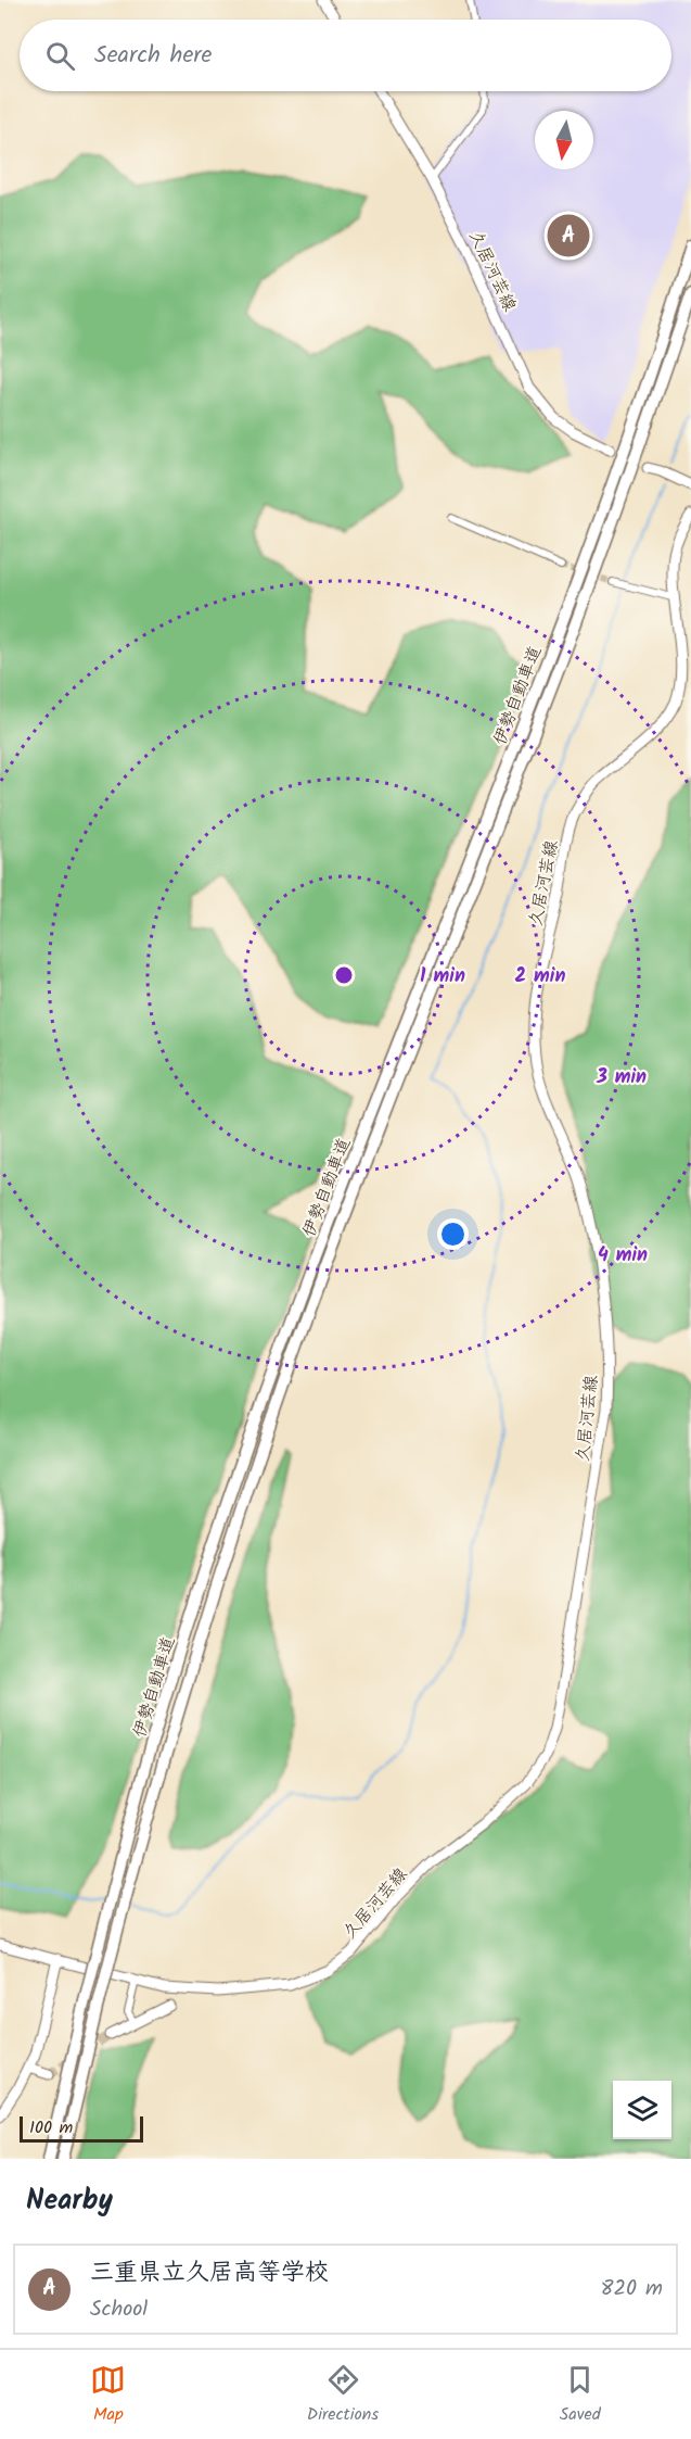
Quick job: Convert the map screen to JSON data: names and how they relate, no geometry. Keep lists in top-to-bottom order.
{
  "streets": {
    "highway": ["伊勢自動車道"],
    "main road": ["久居河芸線"]
  },
  "scale_bar": "100 m",
  "north": "bottom",
  "page": {
    "search": "Search here",
    "pins": "A",
    "scale": "100 m",
    "heading": "Nearby",
    "list": [
      {
        "mark": "A",
        "name": "三重県立久居高等学校",
        "note": "School",
        "value": "820 m"
      }
    ],
    "nav": ["Map", "Directions", "Saved"]
  },
  "rings": [
    "1 min",
    "2 min",
    "3 min",
    "4 min"
  ]
}
